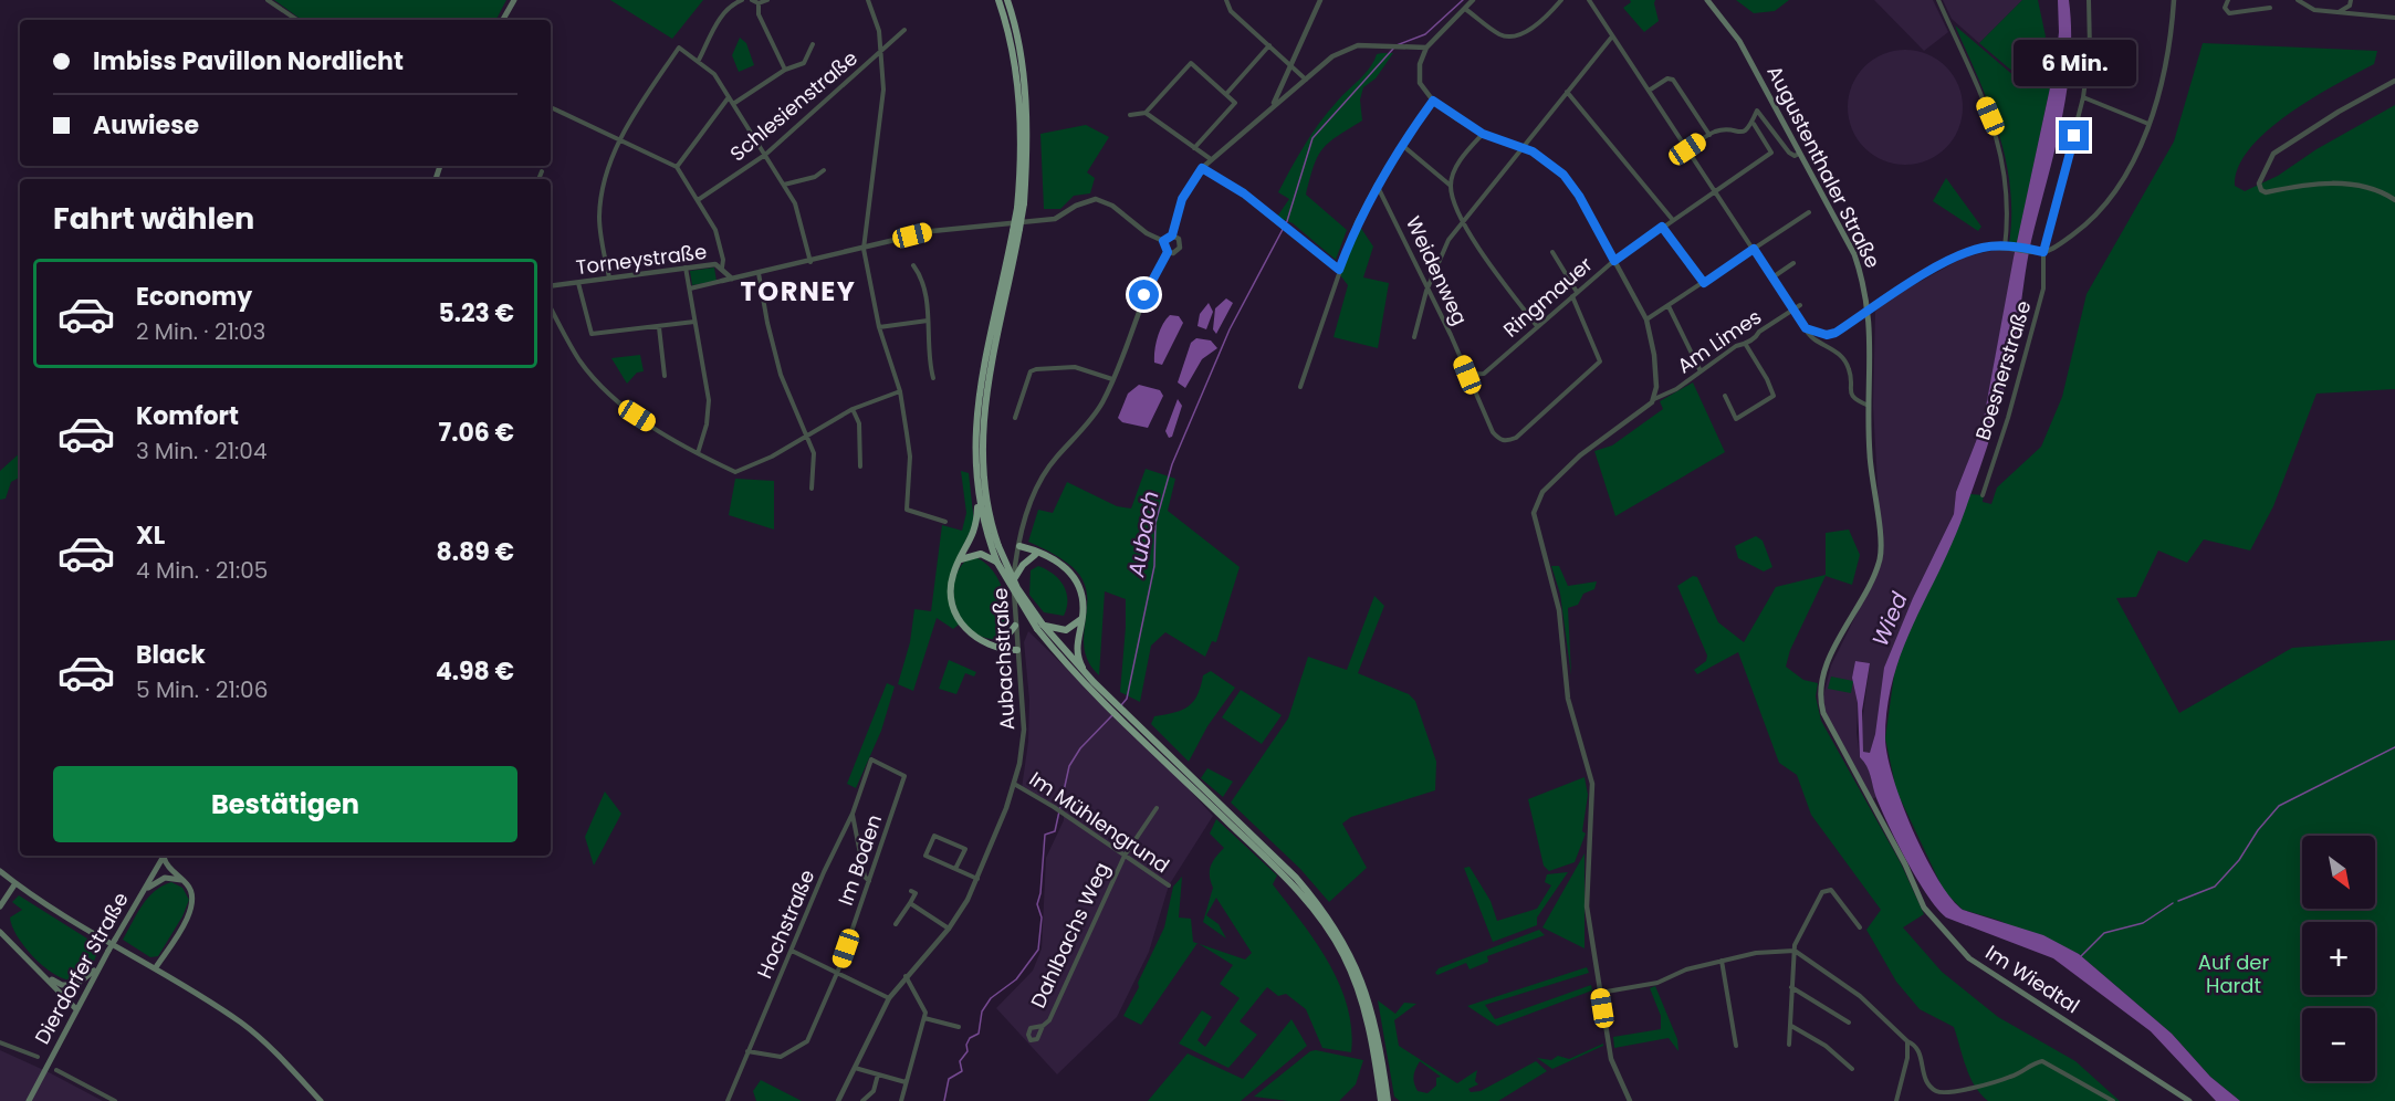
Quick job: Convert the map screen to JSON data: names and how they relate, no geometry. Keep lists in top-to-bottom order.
{
  "streets": {
    "main road": ["Augustenthaler Straße", "Dierdorfer Straße", "Im Wiedtal"],
    "street": [
      "Schlesienstraße",
      "Torneystraße",
      "Weidenweg",
      "Ringmauer",
      "Am Limes",
      "Boesnerstraße",
      "Aubachstraße",
      "Im Mühlengrund",
      "Im Boden",
      "Hochstraße",
      "Dahlbachs Weg"
    ]
  },
  "crossings": [
    ["Augustenthaler Straße", "Im Wiedtal"],
    ["Torneystraße", "Aubachstraße"],
    ["Weidenweg", "Ringmauer"],
    ["Aubachstraße", "Im Mühlengrund"],
    ["Im Mühlengrund", "Dahlbachs Weg"],
    ["Im Boden", "Hochstraße"]
  ],
  "districts": ["TORNEY"],
  "water": ["Aubach", "Wied"],
  "parks": ["Auf der Hardt"],
  "north": "bottom right",
  "page": {
    "banner": ["Imbiss Pavillon Nordlicht", "Auwiese"],
    "bubble": "6 Min.",
    "heading": "Fahrt wählen",
    "list": [
      {
        "name": "Economy",
        "note": "2 Min. · 21:03",
        "value": "5.23 €"
      },
      {
        "name": "Komfort",
        "note": "3 Min. · 21:04",
        "value": "7.06 €"
      },
      {
        "name": "XL",
        "note": "4 Min. · 21:05",
        "value": "8.89 €"
      },
      {
        "name": "Black",
        "note": "5 Min. · 21:06",
        "value": "4.98 €"
      }
    ],
    "buttons": "Bestätigen",
    "map_buttons": ["+", "−"]
  }
}
